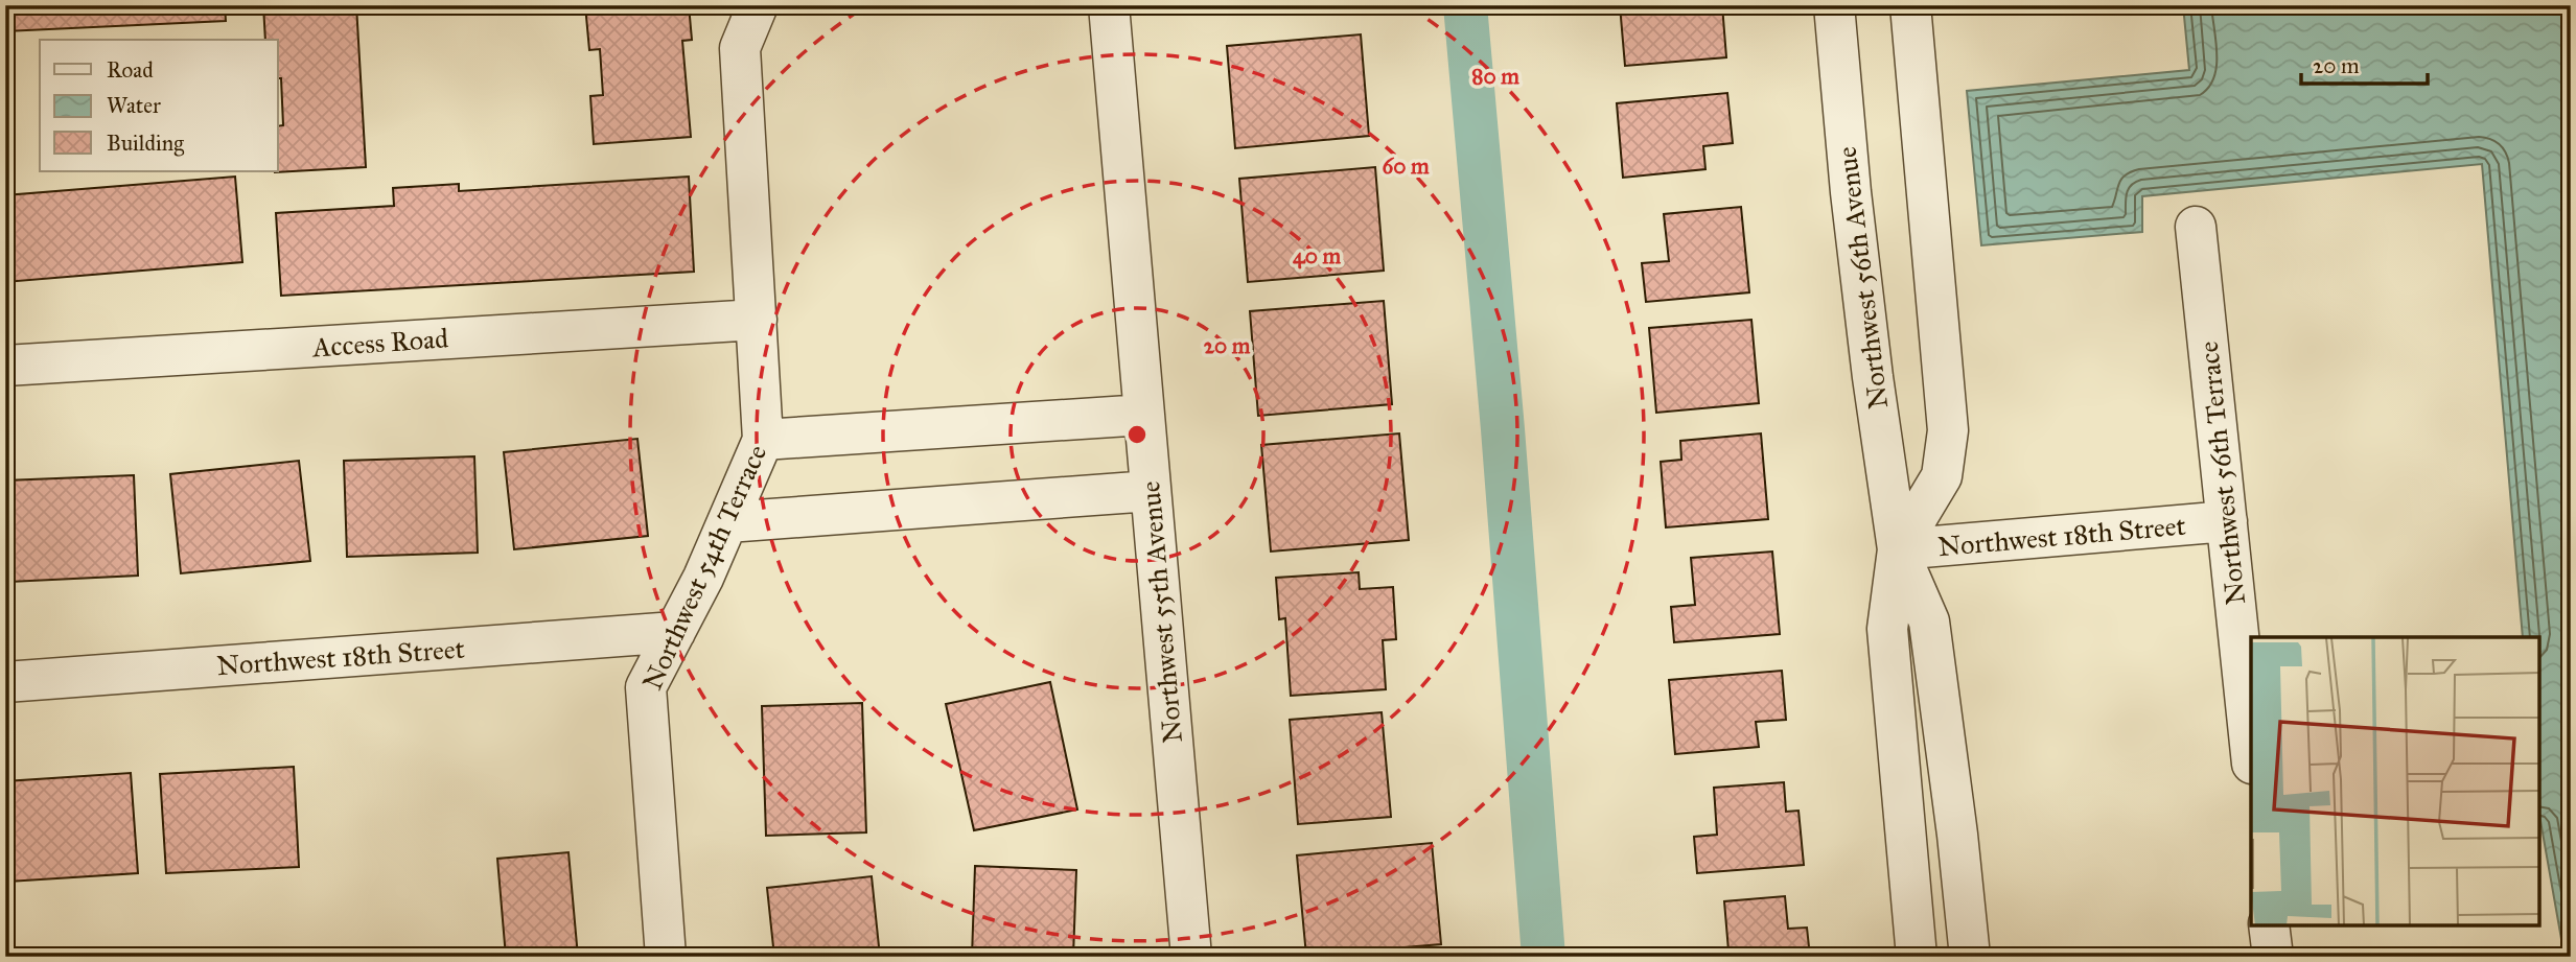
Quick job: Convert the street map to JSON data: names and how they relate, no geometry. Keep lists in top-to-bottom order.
{
  "streets": {
    "street": [
      "Northwest 56th Avenue",
      "Access Road",
      "Northwest 56th Terrace",
      "Northwest 18th Street",
      "Northwest 54th Terrace",
      "Northwest 55th Avenue"
    ]
  },
  "crossings": [
    ["Northwest 56th Avenue", "Northwest 18th Street"],
    ["Access Road", "Northwest 54th Terrace"],
    ["Northwest 56th Terrace", "Northwest 18th Street"],
    ["Northwest 18th Street", "Northwest 54th Terrace"]
  ],
  "legend": ["Road", "Water", "Building"],
  "scale_bar": "20 m",
  "rings": [
    "80 m",
    "60 m",
    "40 m",
    "20 m"
  ]
}
